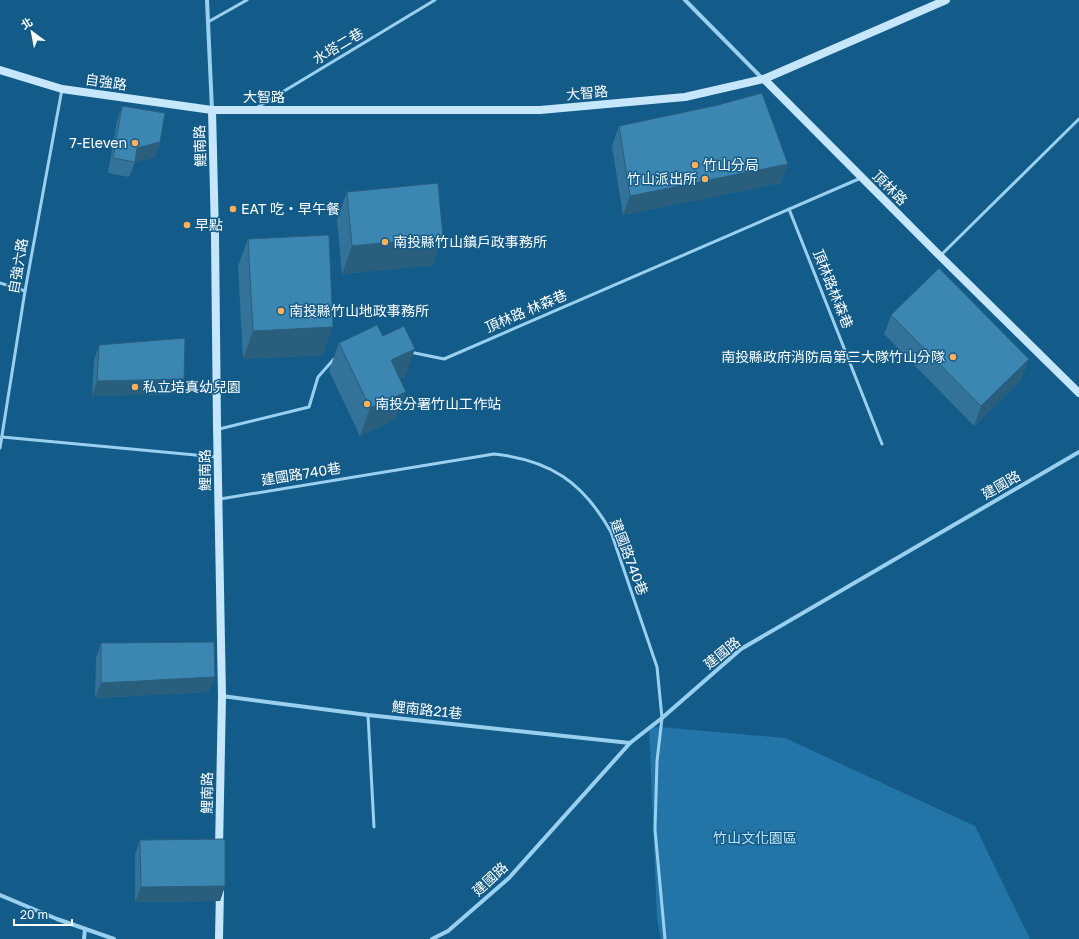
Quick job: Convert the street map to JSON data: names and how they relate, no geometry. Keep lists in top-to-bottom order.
{
  "streets": {
    "street": [
      "自強路",
      "大智路",
      "鯉南路",
      "頂林路",
      "建國路",
      "鯉南路21巷"
    ],
    "lane": [
      "水塔二巷",
      "自強六路",
      "頂林路林森巷",
      "頂林路 林森巷",
      "建國路740巷"
    ]
  },
  "crossings": [
    ["水塔二巷", "大智路"],
    ["自強路", "大智路"],
    ["自強路", "鯉南路"],
    ["自強路", "自強六路"],
    ["大智路", "鯉南路"],
    ["大智路", "頂林路"],
    ["鯉南路", "建國路740巷"],
    ["鯉南路", "鯉南路21巷"],
    ["頂林路", "頂林路 林森巷"],
    ["頂林路林森巷", "頂林路 林森巷"],
    ["建國路740巷", "建國路"],
    ["建國路", "鯉南路21巷"]
  ],
  "parks": ["竹山文化園區"],
  "places": [
    "7-Eleven",
    "竹山分局",
    "竹山派出所",
    "EAT 吃‧早午餐",
    "早點",
    "南投縣竹山鎮戶政事務所",
    "南投縣竹山地政事務所",
    "南投縣政府消防局第三大隊竹山分隊",
    "私立培真幼兒園",
    "南投分署竹山工作站"
  ],
  "scale_bar": "20 m",
  "north": "top left"
}
